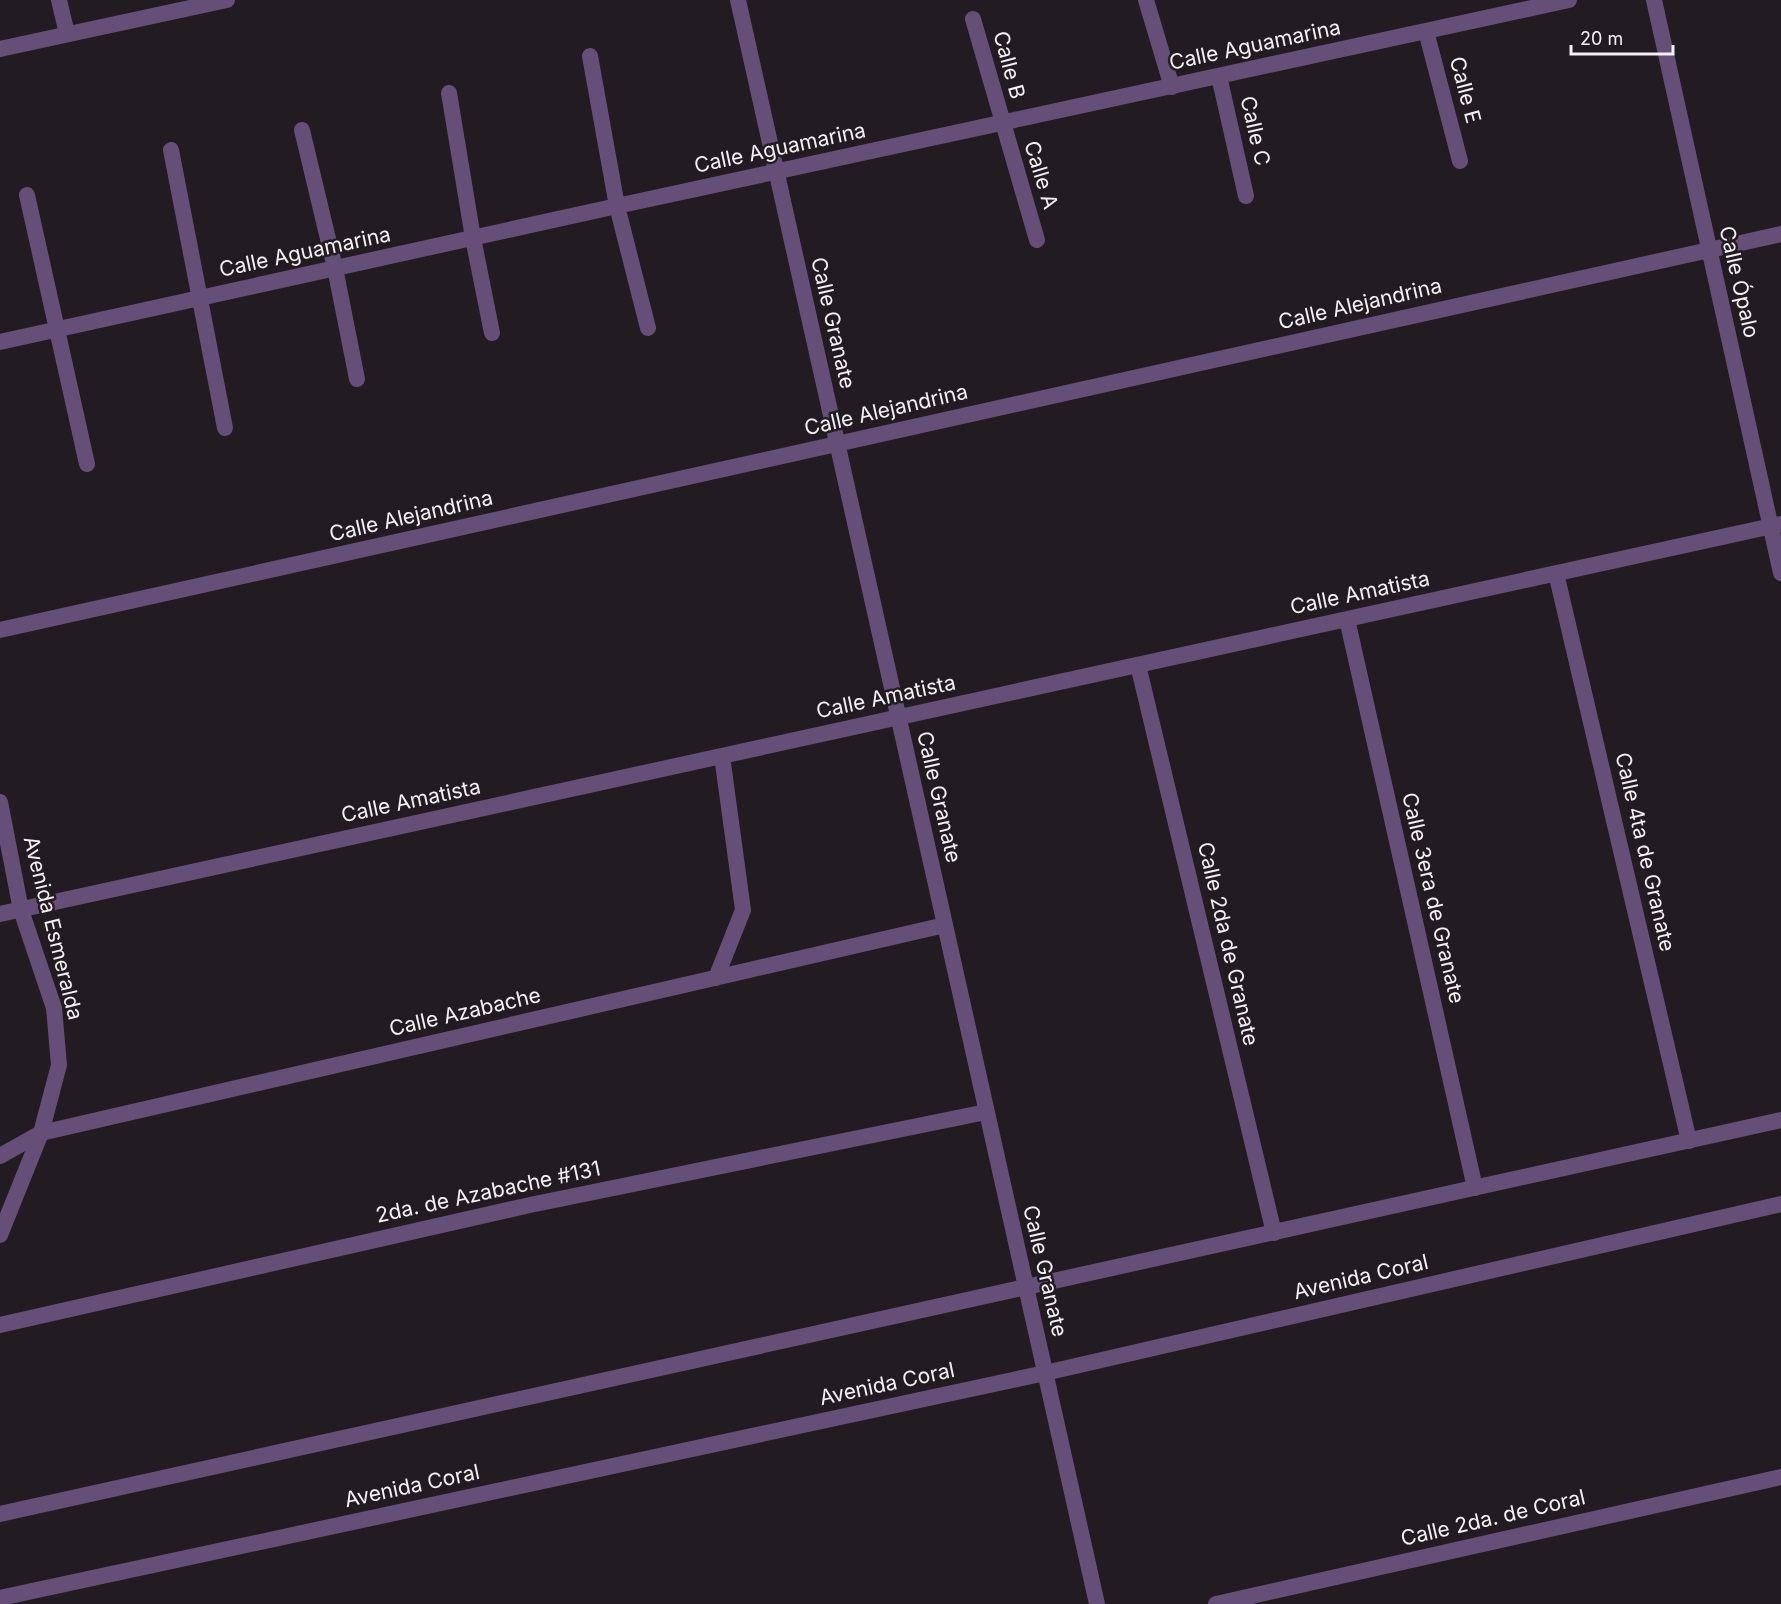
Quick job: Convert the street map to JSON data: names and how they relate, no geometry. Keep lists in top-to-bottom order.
{
  "streets": {
    "street": [
      "Calle Aguamarina",
      "Calle B",
      "Calle E",
      "Calle C",
      "Calle A",
      "Calle Ópalo",
      "Calle Alejandrina",
      "Calle Granate",
      "Calle Amatista",
      "Calle 4ta de Granate",
      "Calle 3era de Granate",
      "Avenida Esmeralda",
      "Calle 2da de Granate",
      "Calle Azabache",
      "2da. de Azabache #131",
      "Avenida Coral",
      "Calle 2da. de Coral"
    ]
  },
  "crossings": [
    ["Calle Aguamarina", "Calle B"],
    ["Calle Aguamarina", "Calle E"],
    ["Calle Aguamarina", "Calle C"],
    ["Calle Aguamarina", "Calle A"],
    ["Calle Aguamarina", "Calle Granate"],
    ["Calle B", "Calle A"],
    ["Calle Ópalo", "Calle Alejandrina"],
    ["Calle Ópalo", "Calle Amatista"],
    ["Calle Alejandrina", "Calle Granate"],
    ["Calle Granate", "Calle Amatista"],
    ["Calle Granate", "Calle Azabache"],
    ["Calle Granate", "2da. de Azabache #131"],
    ["Calle Granate", "Avenida Coral"],
    ["Calle Amatista", "Calle 4ta de Granate"],
    ["Calle Amatista", "Calle 3era de Granate"],
    ["Calle Amatista", "Avenida Esmeralda"],
    ["Calle Amatista", "Calle 2da de Granate"],
    ["Avenida Esmeralda", "Calle Azabache"]
  ],
  "scale_bar": "20 m"
}
